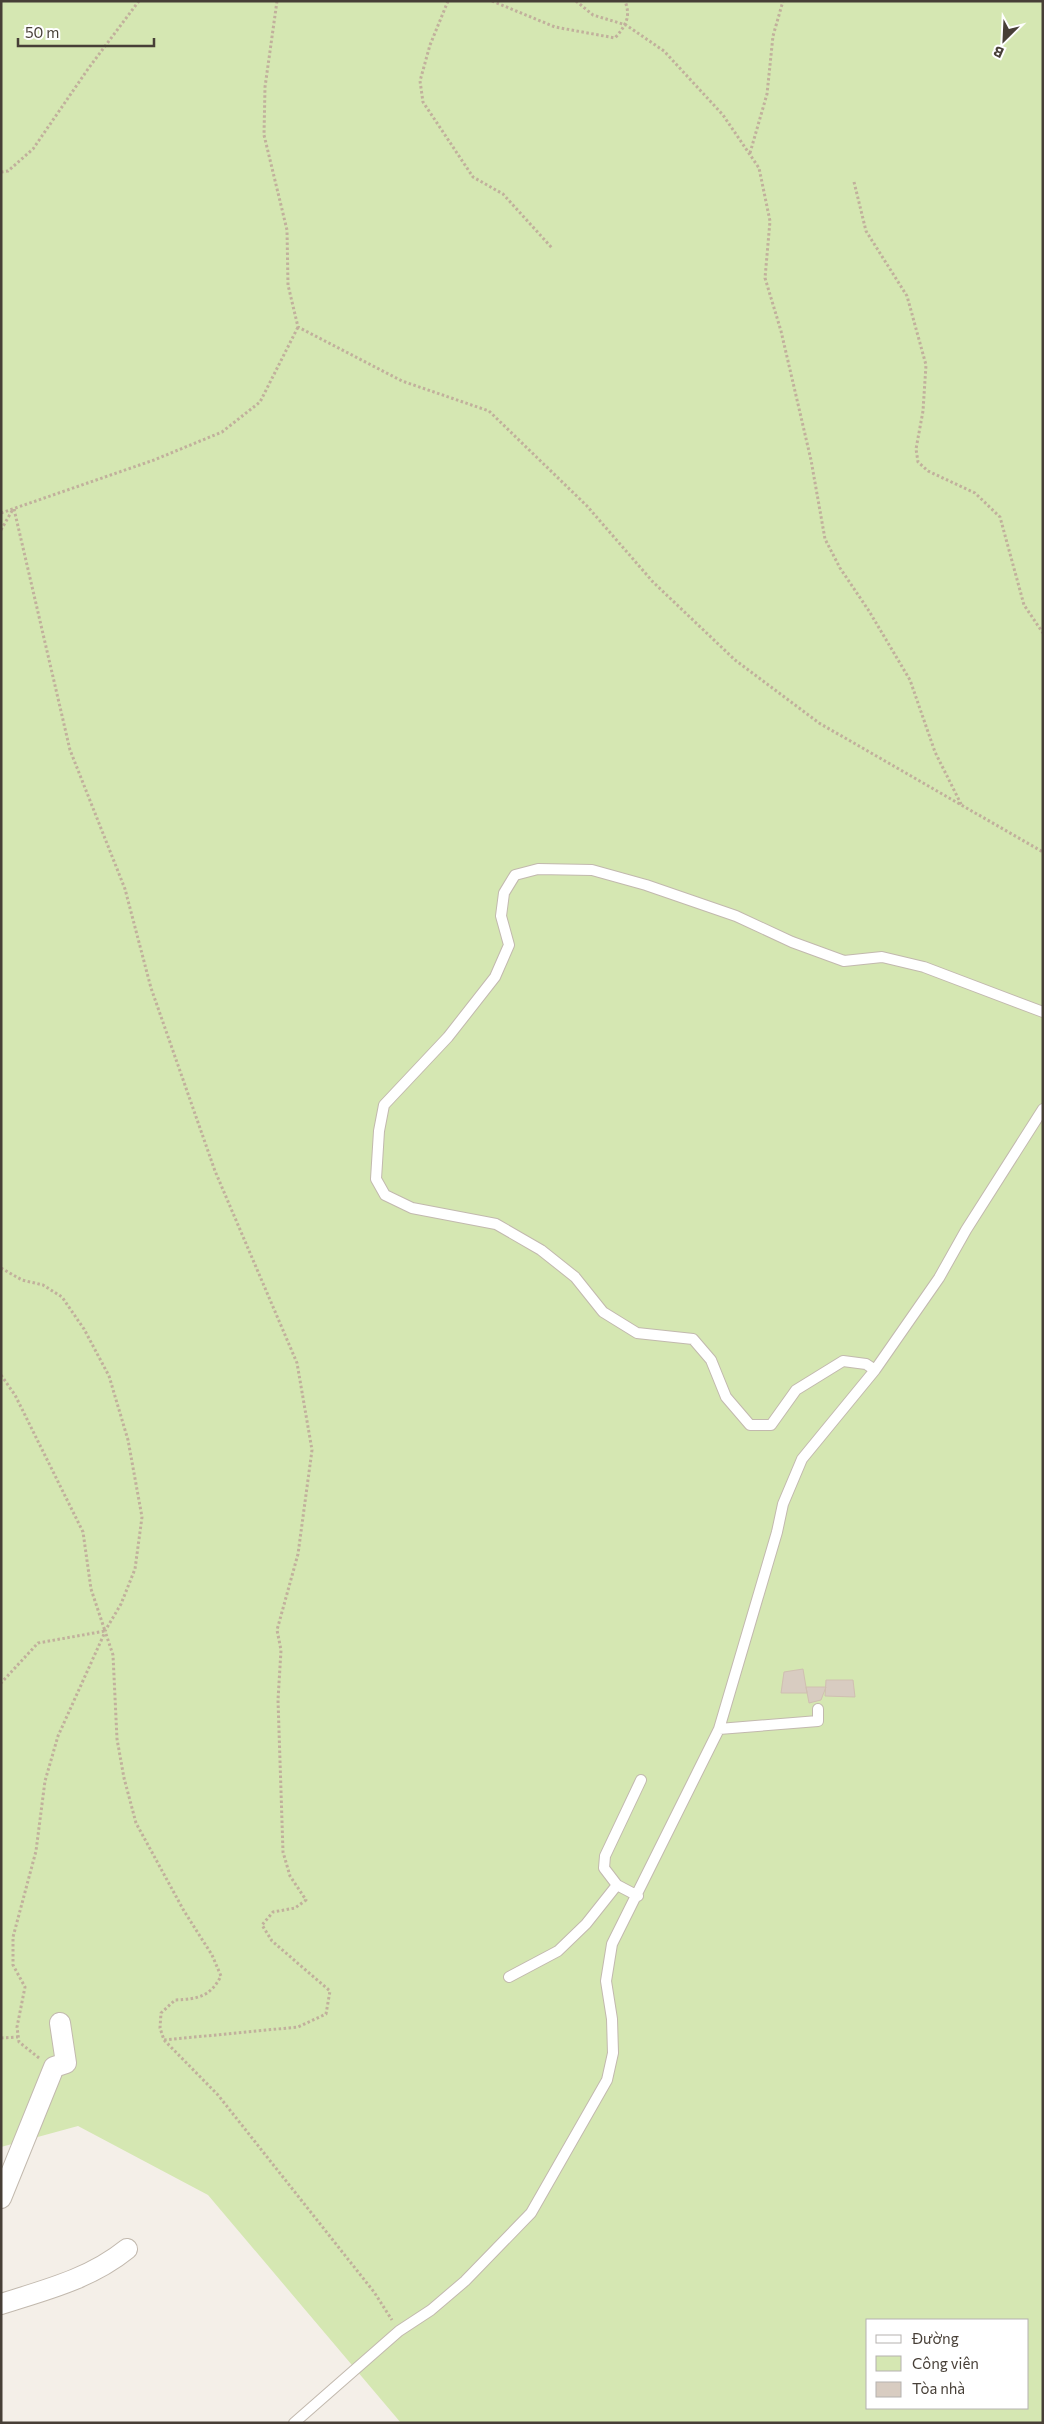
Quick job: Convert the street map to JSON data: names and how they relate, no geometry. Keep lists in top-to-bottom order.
{
  "legend": ["Đường", "Công viên", "Tòa nhà"],
  "scale_bar": "50 m",
  "north": "bottom left"
}
